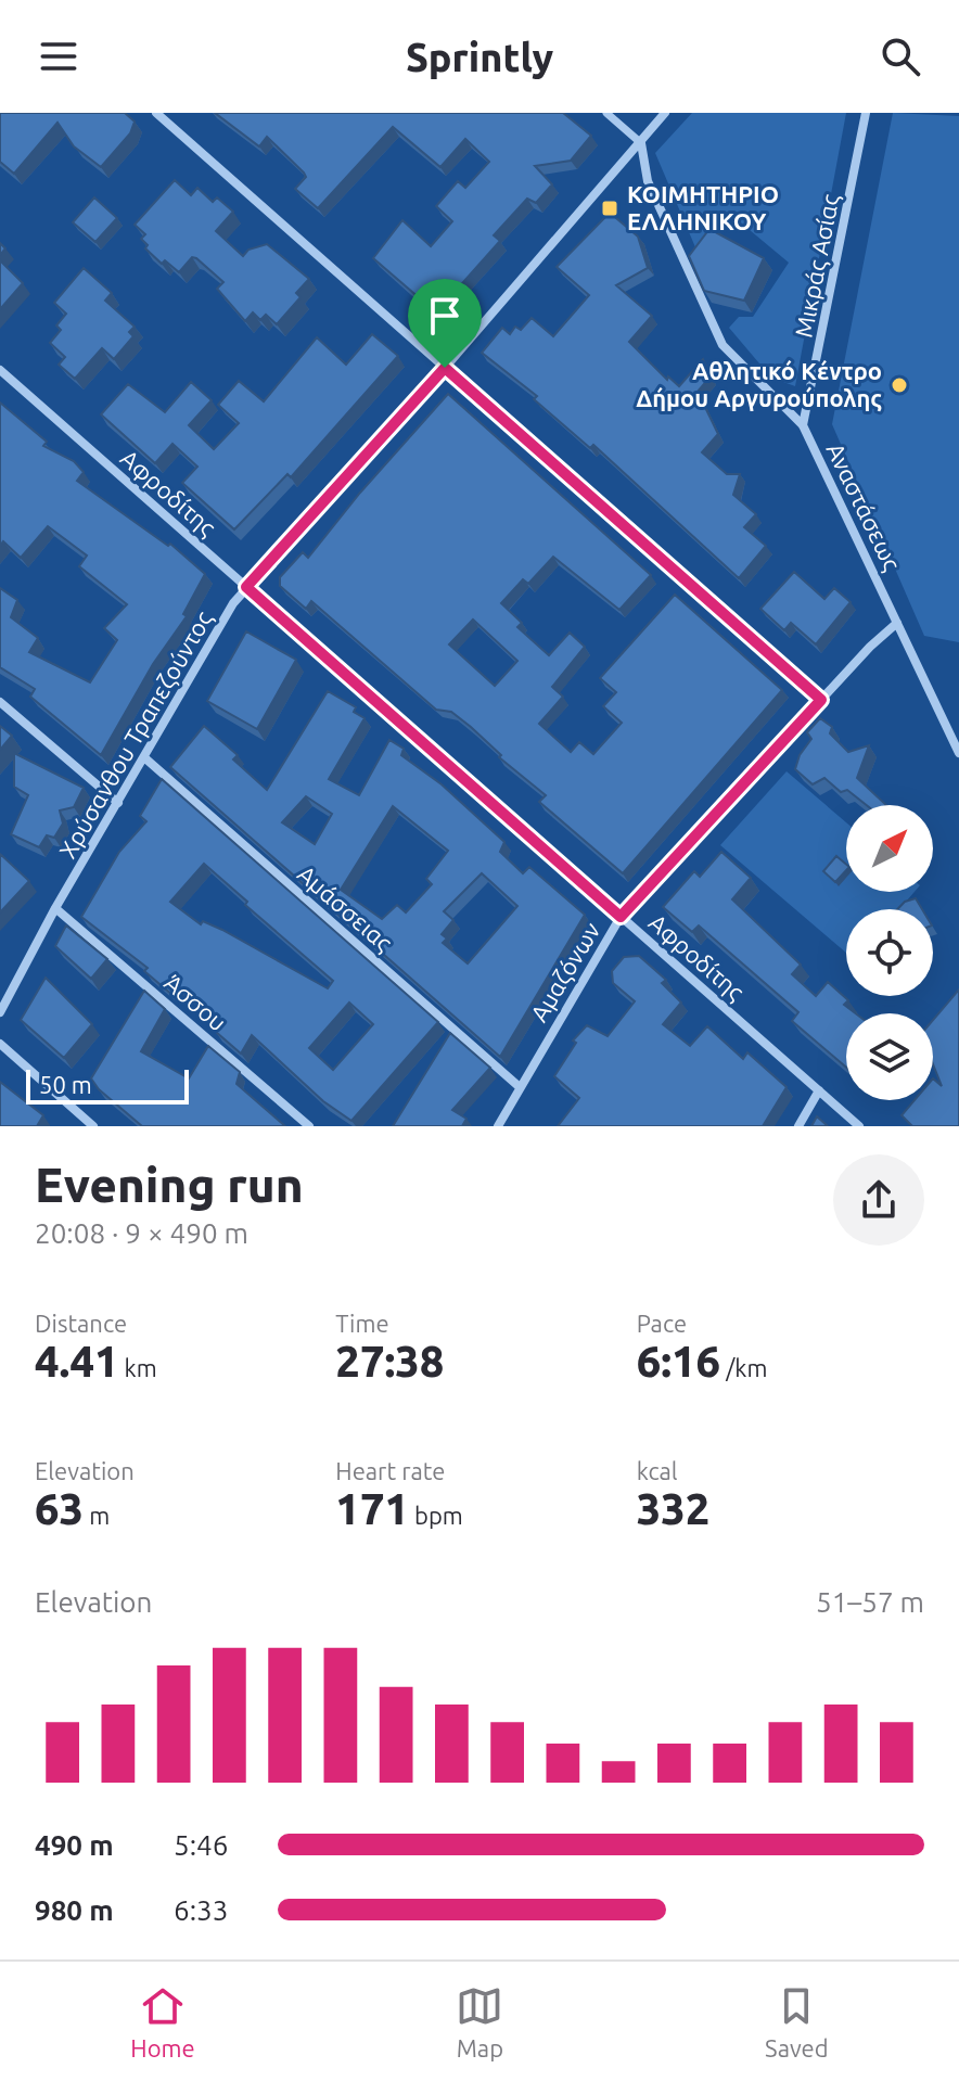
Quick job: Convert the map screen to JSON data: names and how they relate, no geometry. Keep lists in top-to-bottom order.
{
  "streets": {
    "street": [
      "Μικράς Ασίας",
      "Αφροδίτης",
      "Αναστάσεως",
      "Χρύσανθου Τραπεζούντος",
      "Αμάσσειας",
      "Αμαζόνων",
      "Άσσου"
    ]
  },
  "crossings": [
    ["Μικράς Ασίας", "Αναστάσεως"],
    ["Αφροδίτης", "Χρύσανθου Τραπεζούντος"],
    ["Αφροδίτης", "Αμαζόνων"],
    ["Αναστάσεως", "Χρύσανθου Τραπεζούντος"],
    ["Αναστάσεως", "Αμαζόνων"],
    ["Χρύσανθου Τραπεζούντος", "Αμάσσειας"],
    ["Χρύσανθου Τραπεζούντος", "Άσσου"],
    ["Αμάσσειας", "Αμαζόνων"]
  ],
  "places": {
    "transit": ["ΚΟΙΜΗΤΗΡΙΟ ΕΛΛΗΝΙΚΟΥ"],
    "other": ["Αθλητικό Κέντρο Δήμου Αργυρούπολης"]
  },
  "scale_bar": "50 m",
  "north": "top right",
  "page": {
    "header": "Sprintly",
    "scale": "50 m",
    "heading": ["Evening run", "20:08 · 9 × 490 m"],
    "stats": [
      ["Distance", "4.41 km"],
      ["Time", "27:38"],
      ["Pace", "6:16 /km"],
      ["Elevation", "63 m"],
      ["Heart rate", "171 bpm"],
      ["kcal", "332"]
    ],
    "chart": ["Elevation", "51–57 m"],
    "list": [
      {
        "name": "490 m",
        "note": "5:46"
      },
      {
        "name": "980 m",
        "note": "6:33"
      }
    ],
    "tabs": ["Home", "Map", "Saved"]
  }
}
